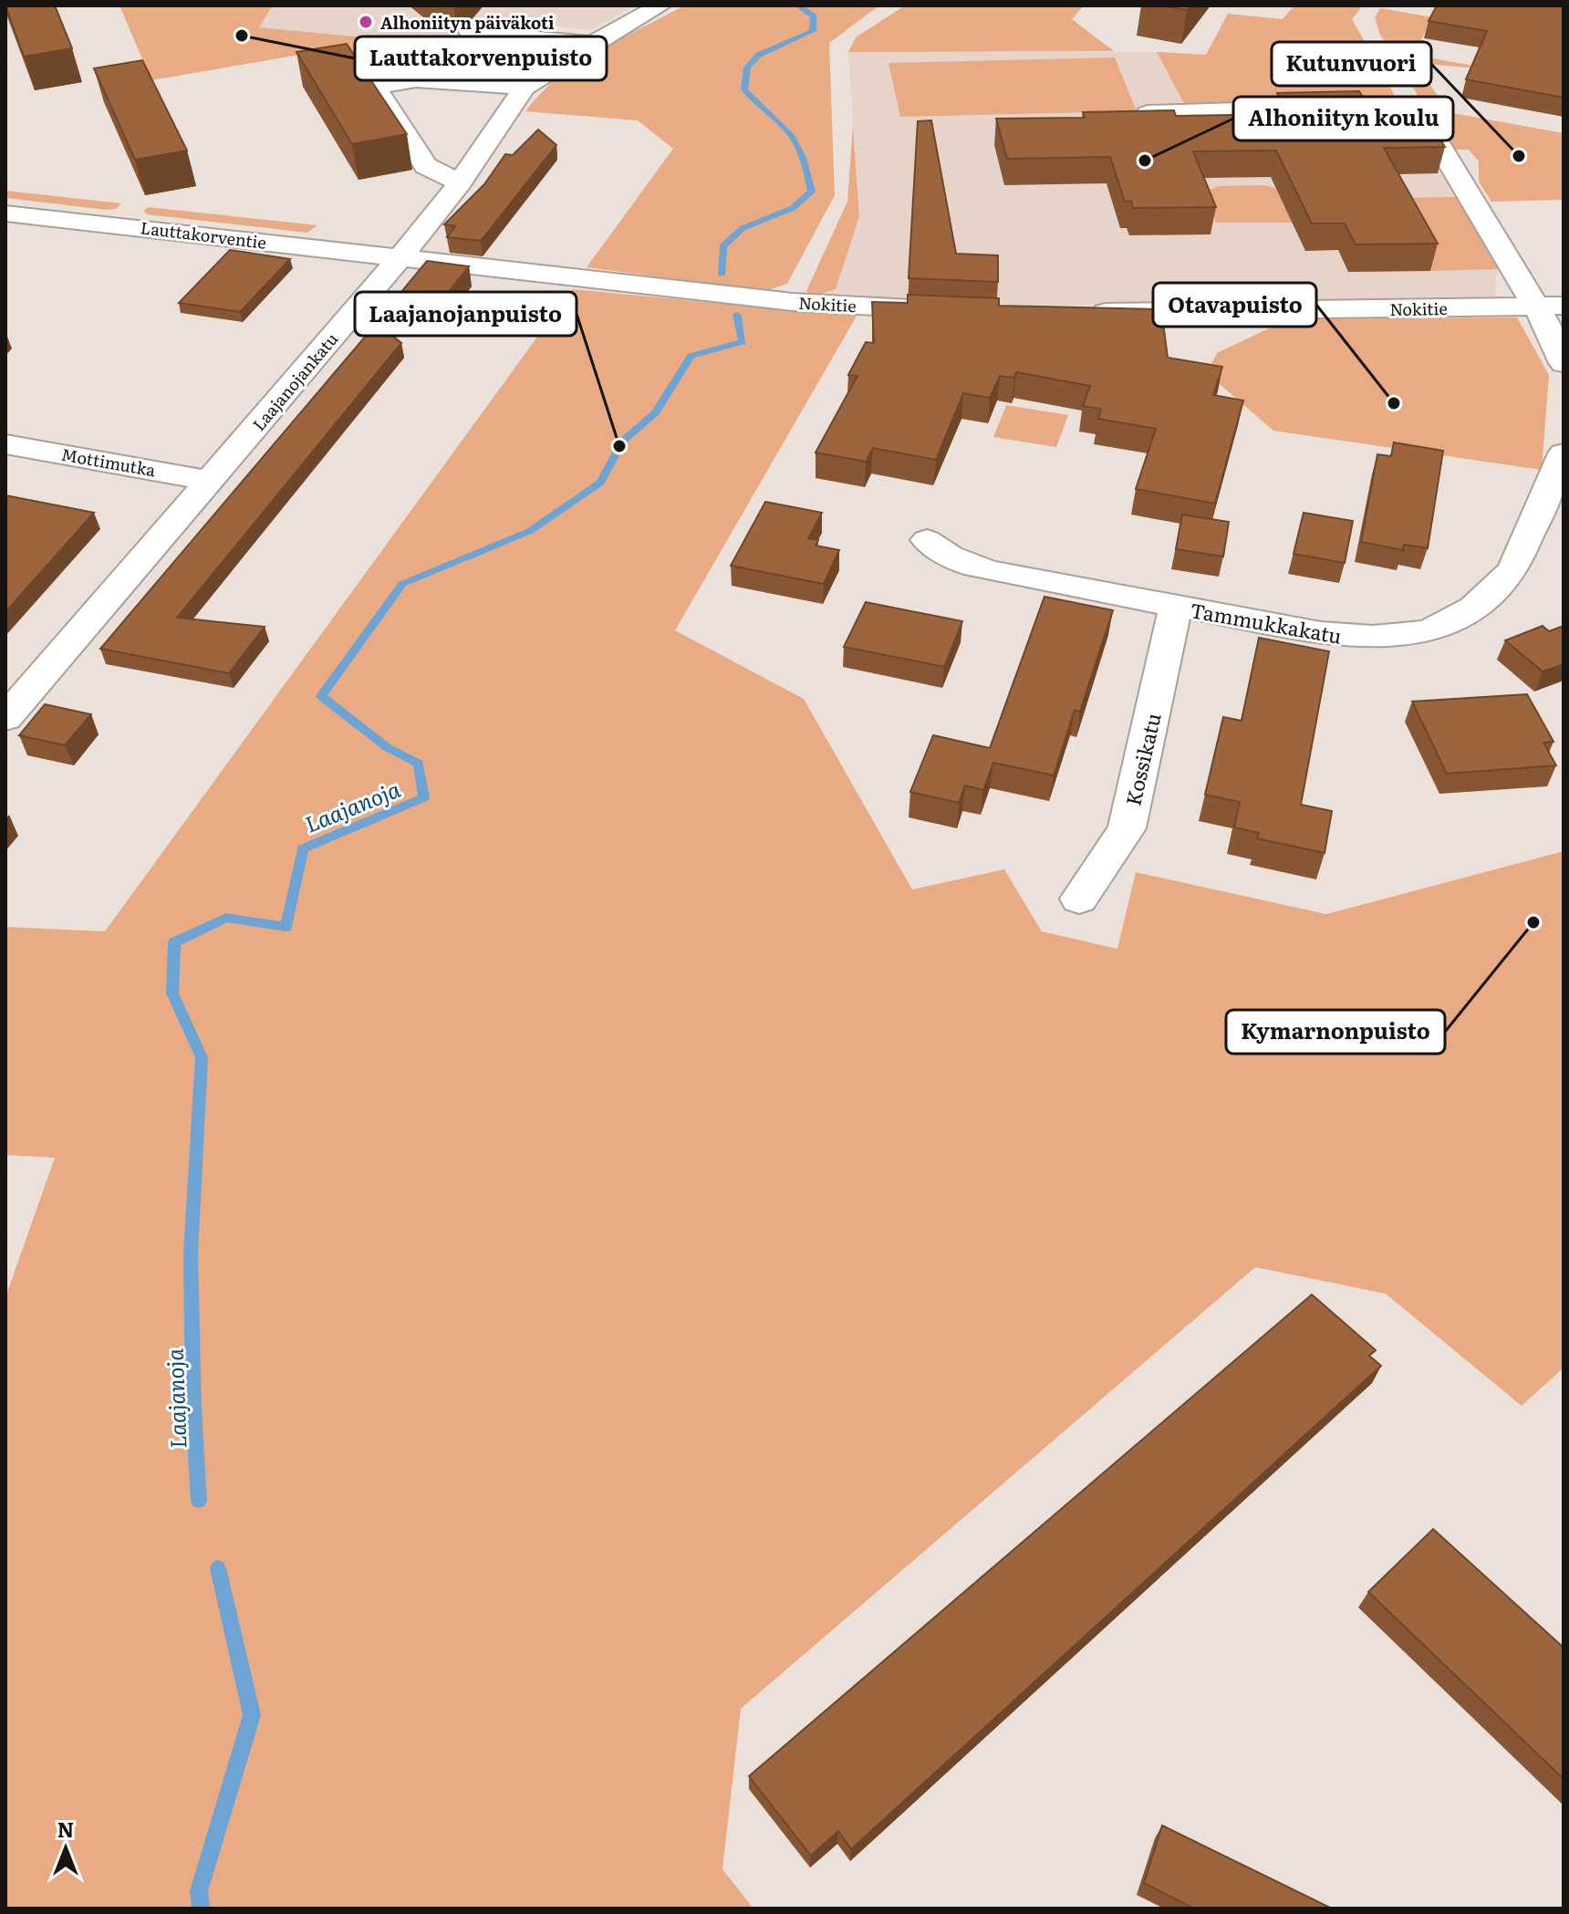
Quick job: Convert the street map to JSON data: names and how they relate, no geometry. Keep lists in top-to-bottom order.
{
  "streets": {
    "street": [
      "Lauttakorventie",
      "Nokitie",
      "Laajanojankatu",
      "Mottimutka",
      "Tammukkakatu",
      "Kossikatu"
    ]
  },
  "crossings": [
    ["Lauttakorventie", "Nokitie"],
    ["Lauttakorventie", "Laajanojankatu"],
    ["Nokitie", "Laajanojankatu"],
    ["Laajanojankatu", "Mottimutka"],
    ["Tammukkakatu", "Kossikatu"]
  ],
  "water": ["Laajanoja"],
  "places": [
    "Alhoniityn päiväkoti",
    "Lauttakorvenpuisto",
    "Kutunvuori",
    "Alhoniityn koulu",
    "Otavapuisto",
    "Laajanojanpuisto",
    "Kymarnonpuisto"
  ],
  "north": "top"
}
